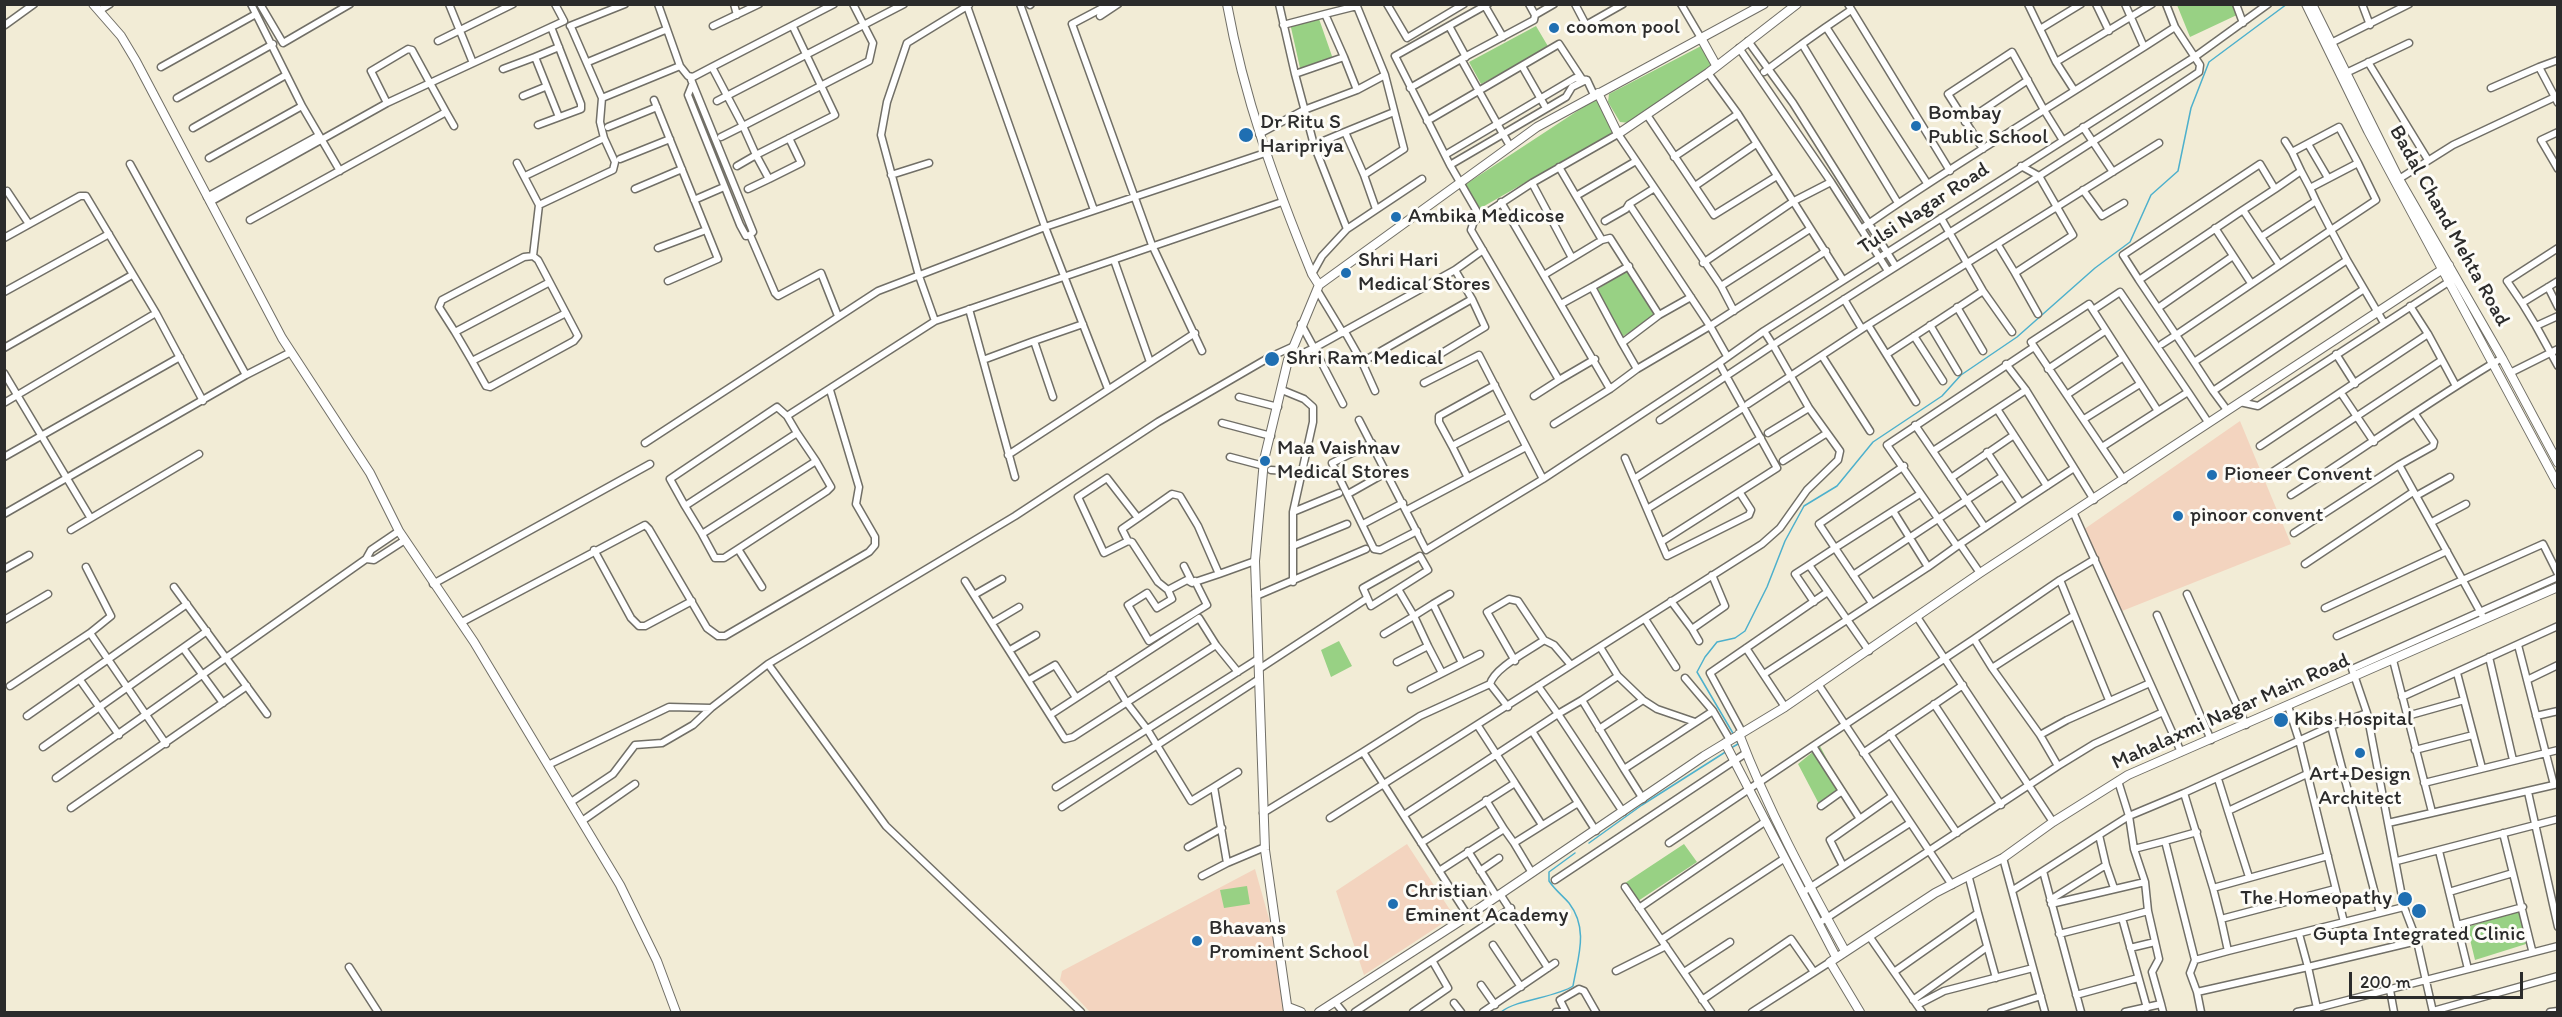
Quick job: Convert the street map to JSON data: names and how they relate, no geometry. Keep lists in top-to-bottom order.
{
  "streets": {
    "street": ["Tulsi Nagar Road", "Badal Chand Mehta Road", "Mahalaxmi Nagar Main Road"]
  },
  "places": [
    "coomon pool",
    "Bombay Public School",
    "Dr Ritu S Haripriya",
    "Ambika Medicose",
    "Shri Hari Medical Stores",
    "Shri Ram Medical",
    "Maa Vaishnav Medical Stores",
    "Pioneer Convent",
    "pinoor convent",
    "Kibs Hospital",
    "Art+Design Architect",
    "The Homeopathy",
    "Christian Eminent Academy",
    "Gupta Integrated Clinic",
    "Bhavans Prominent School"
  ],
  "scale_bar": "200 m"
}
